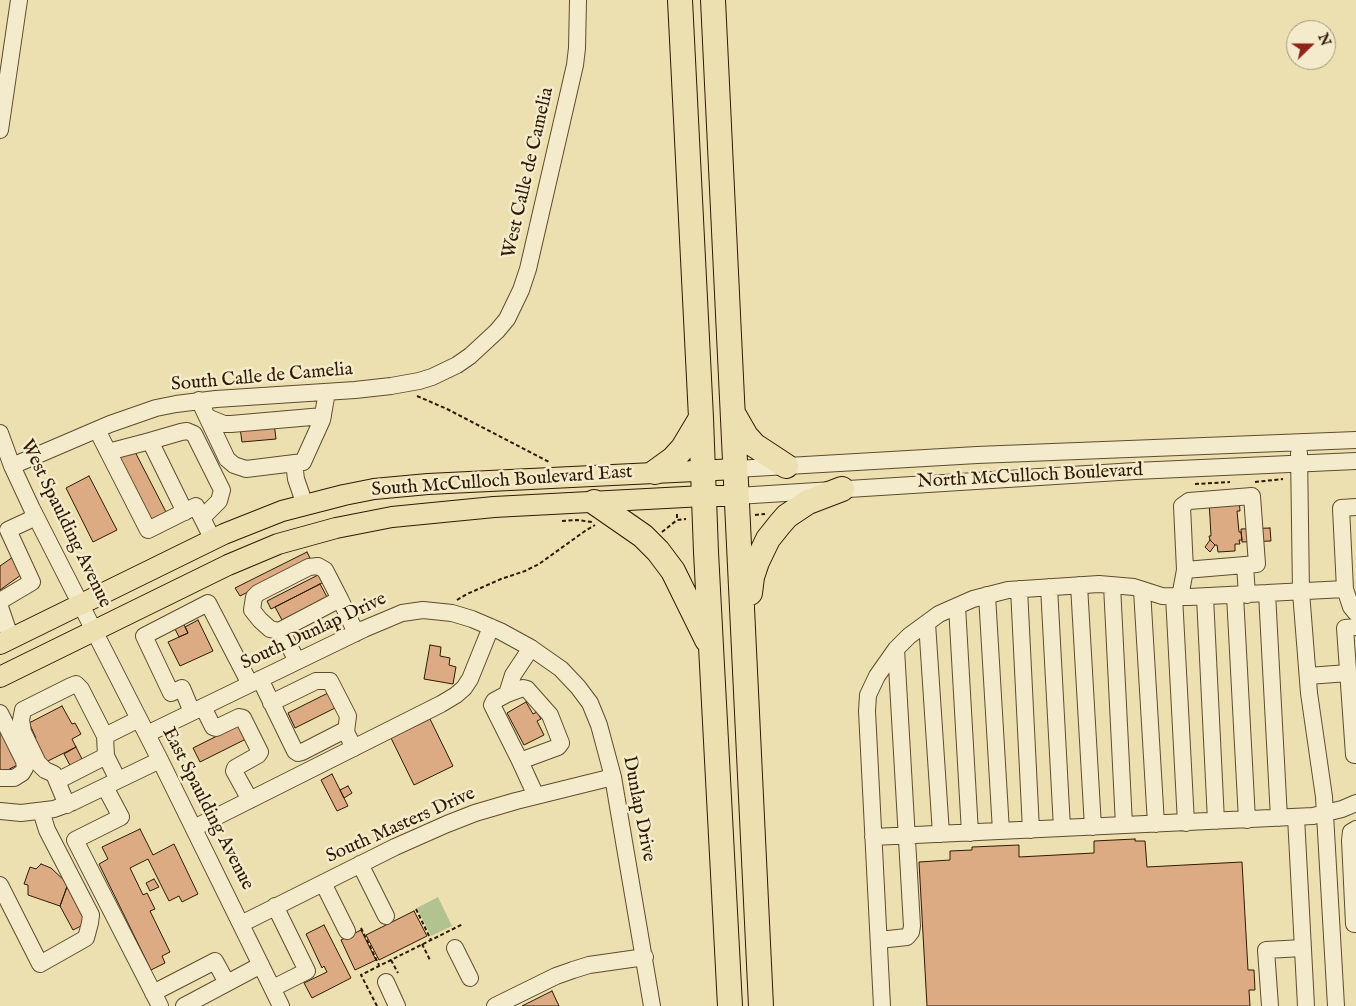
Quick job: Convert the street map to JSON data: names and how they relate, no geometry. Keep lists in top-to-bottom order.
{
  "streets": {
    "main road": ["North McCulloch Boulevard", "South McCulloch Boulevard East"],
    "street": [
      "West Calle de Camelia",
      "South Calle de Camelia",
      "West Spaulding Avenue",
      "South Dunlap Drive",
      "East Spaulding Avenue",
      "Dunlap Drive",
      "South Masters Drive"
    ]
  },
  "crossings": [
    ["West Calle de Camelia", "South Calle de Camelia"],
    ["South Calle de Camelia", "West Spaulding Avenue"],
    ["North McCulloch Boulevard", "South McCulloch Boulevard East"],
    ["South McCulloch Boulevard East", "West Spaulding Avenue"],
    ["South McCulloch Boulevard East", "East Spaulding Avenue"],
    ["West Spaulding Avenue", "East Spaulding Avenue"],
    ["South Dunlap Drive", "East Spaulding Avenue"],
    ["South Dunlap Drive", "Dunlap Drive"],
    ["East Spaulding Avenue", "South Masters Drive"],
    ["Dunlap Drive", "South Masters Drive"]
  ],
  "north": "right"
}
